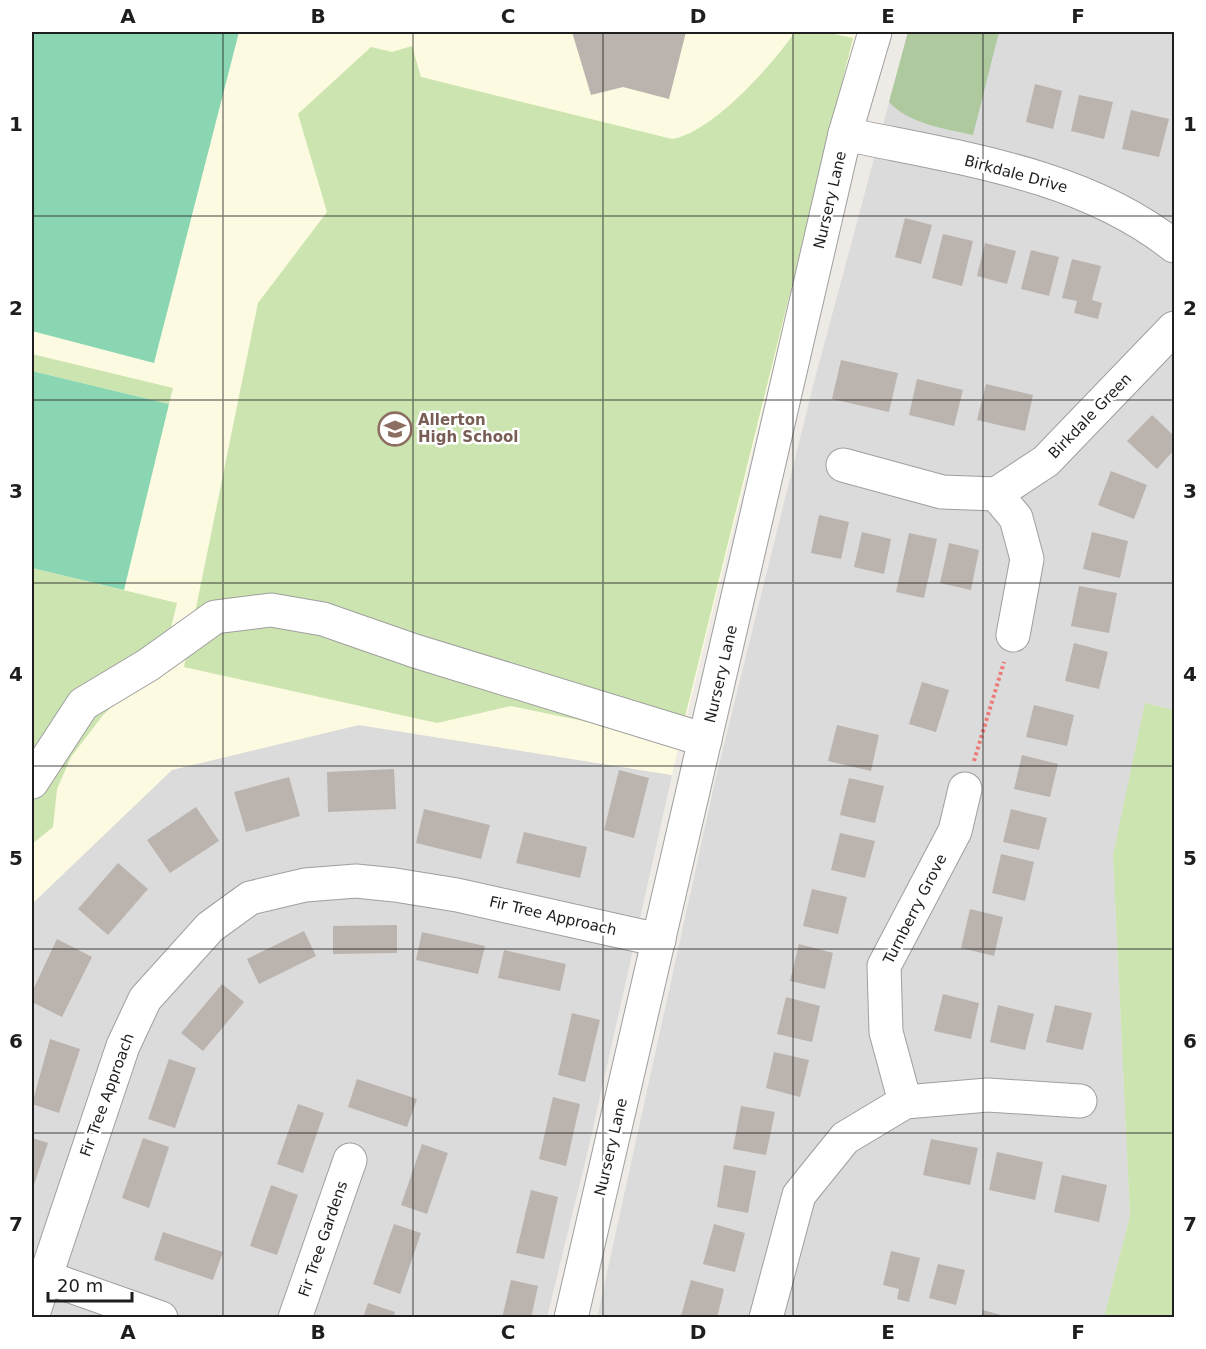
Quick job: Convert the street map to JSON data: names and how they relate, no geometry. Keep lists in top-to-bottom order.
{
  "streets": {
    "street": [
      "Birkdale Drive",
      "Nursery Lane",
      "Birkdale Green",
      "Turnberry Grove",
      "Fir Tree Approach",
      "Fir Tree Gardens"
    ]
  },
  "crossings": [
    ["Birkdale Drive", "Nursery Lane"],
    ["Nursery Lane", "Fir Tree Approach"]
  ],
  "places": {
    "school or university": ["Allerton High School"]
  },
  "scale_bar": "20 m",
  "grid": {
    "columns": [
      "A",
      "B",
      "C",
      "D",
      "E",
      "F"
    ],
    "rows": [
      "1",
      "2",
      "3",
      "4",
      "5",
      "6",
      "7"
    ]
  }
}
